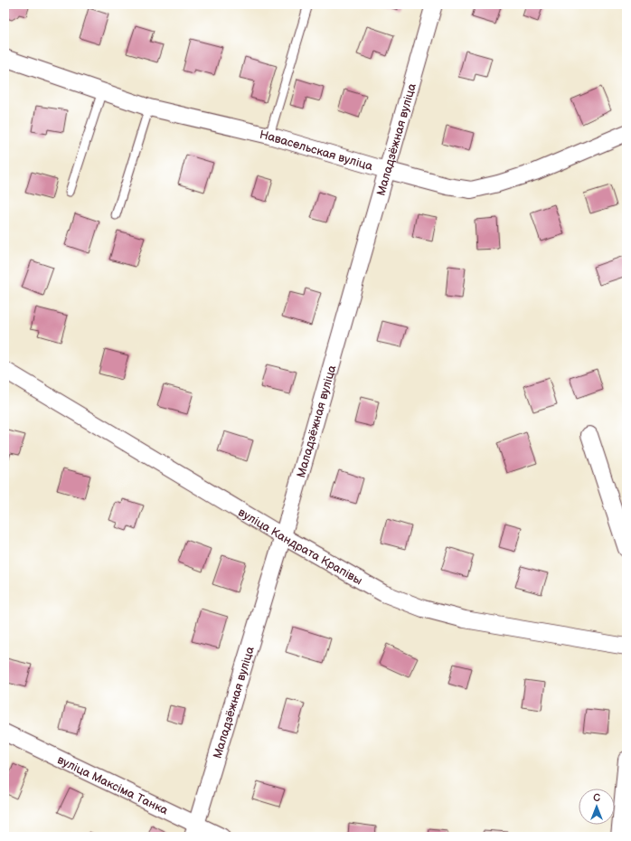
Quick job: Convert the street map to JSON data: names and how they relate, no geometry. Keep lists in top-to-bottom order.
{
  "streets": {
    "street": [
      "Маладзёжная вуліца",
      "Навасельская вуліца",
      "вуліца Кандрата Крапівы",
      "вуліца Максіма Танка"
    ]
  },
  "crossings": [
    ["Маладзёжная вуліца", "Навасельская вуліца"],
    ["Маладзёжная вуліца", "вуліца Кандрата Крапівы"],
    ["Маладзёжная вуліца", "вуліца Максіма Танка"]
  ],
  "north": "top"
}
